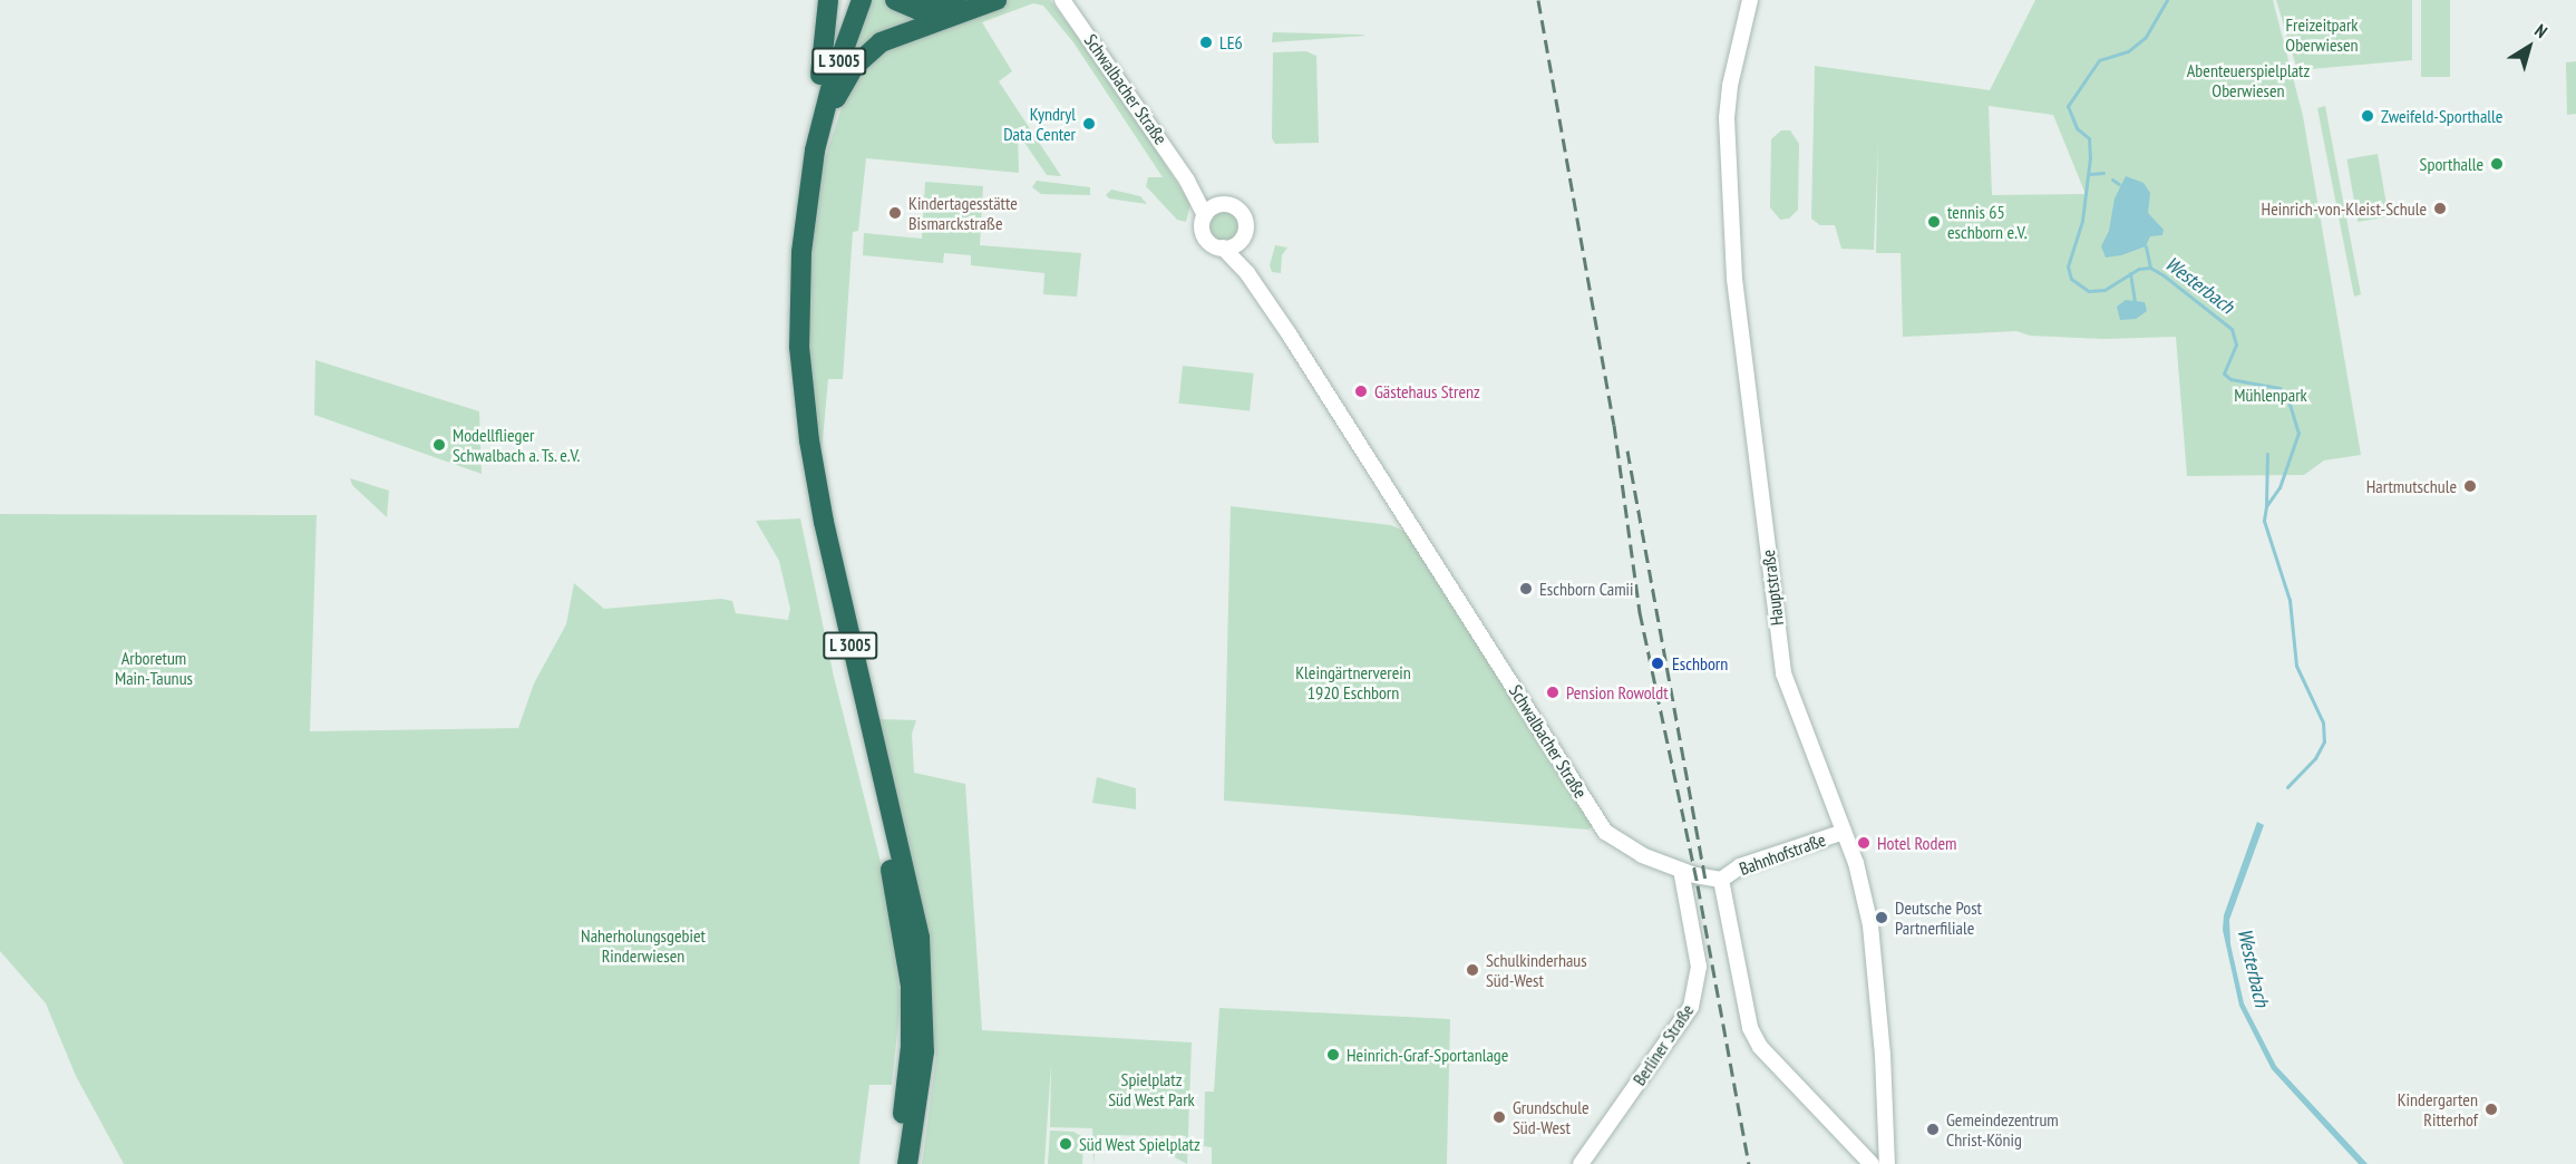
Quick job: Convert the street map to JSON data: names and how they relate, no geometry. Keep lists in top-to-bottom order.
{
  "streets": {
    "highway": ["L 3005"],
    "street": [
      "Schwalbacher Straße",
      "Hauptstraße",
      "Bahnhofstraße",
      "Berliner Straße"
    ]
  },
  "crossings": [
    ["Schwalbacher Straße", "Bahnhofstraße"],
    ["Schwalbacher Straße", "Berliner Straße"],
    ["Hauptstraße", "Bahnhofstraße"]
  ],
  "water": ["Westerbach"],
  "parks": [
    "Freizeitpark Oberwiesen",
    "Abenteuerspielplatz Oberwiesen",
    "Mühlenpark",
    "Arboretum Main-Taunus",
    "Kleingärtnerverein 1920 Eschborn",
    "Naherholungsgebiet Rinderwiesen",
    "Spielplatz Süd West Park"
  ],
  "places": [
    "LE6",
    "Zweifeld-Sporthalle",
    "Kyndryl Data Center",
    "Sporthalle",
    "Heinrich-von-Kleist-Schule",
    "Kindertagesstätte Bismarckstraße",
    "tennis 65 eschborn e.V.",
    "Gästehaus Strenz",
    "Modellflieger Schwalbach a. Ts. e.V.",
    "Hartmutschule",
    "Eschborn Camii",
    "Eschborn",
    "Pension Rowoldt",
    "Hotel Rodem",
    "Deutsche Post Partnerfiliale",
    "Schulkinderhaus Süd-West",
    "Heinrich-Graf-Sportanlage",
    "Kindergarten Ritterhof",
    "Grundschule Süd-West",
    "Gemeindezentrum Christ-König",
    "Süd West Spielplatz"
  ],
  "north": "top right"
}
